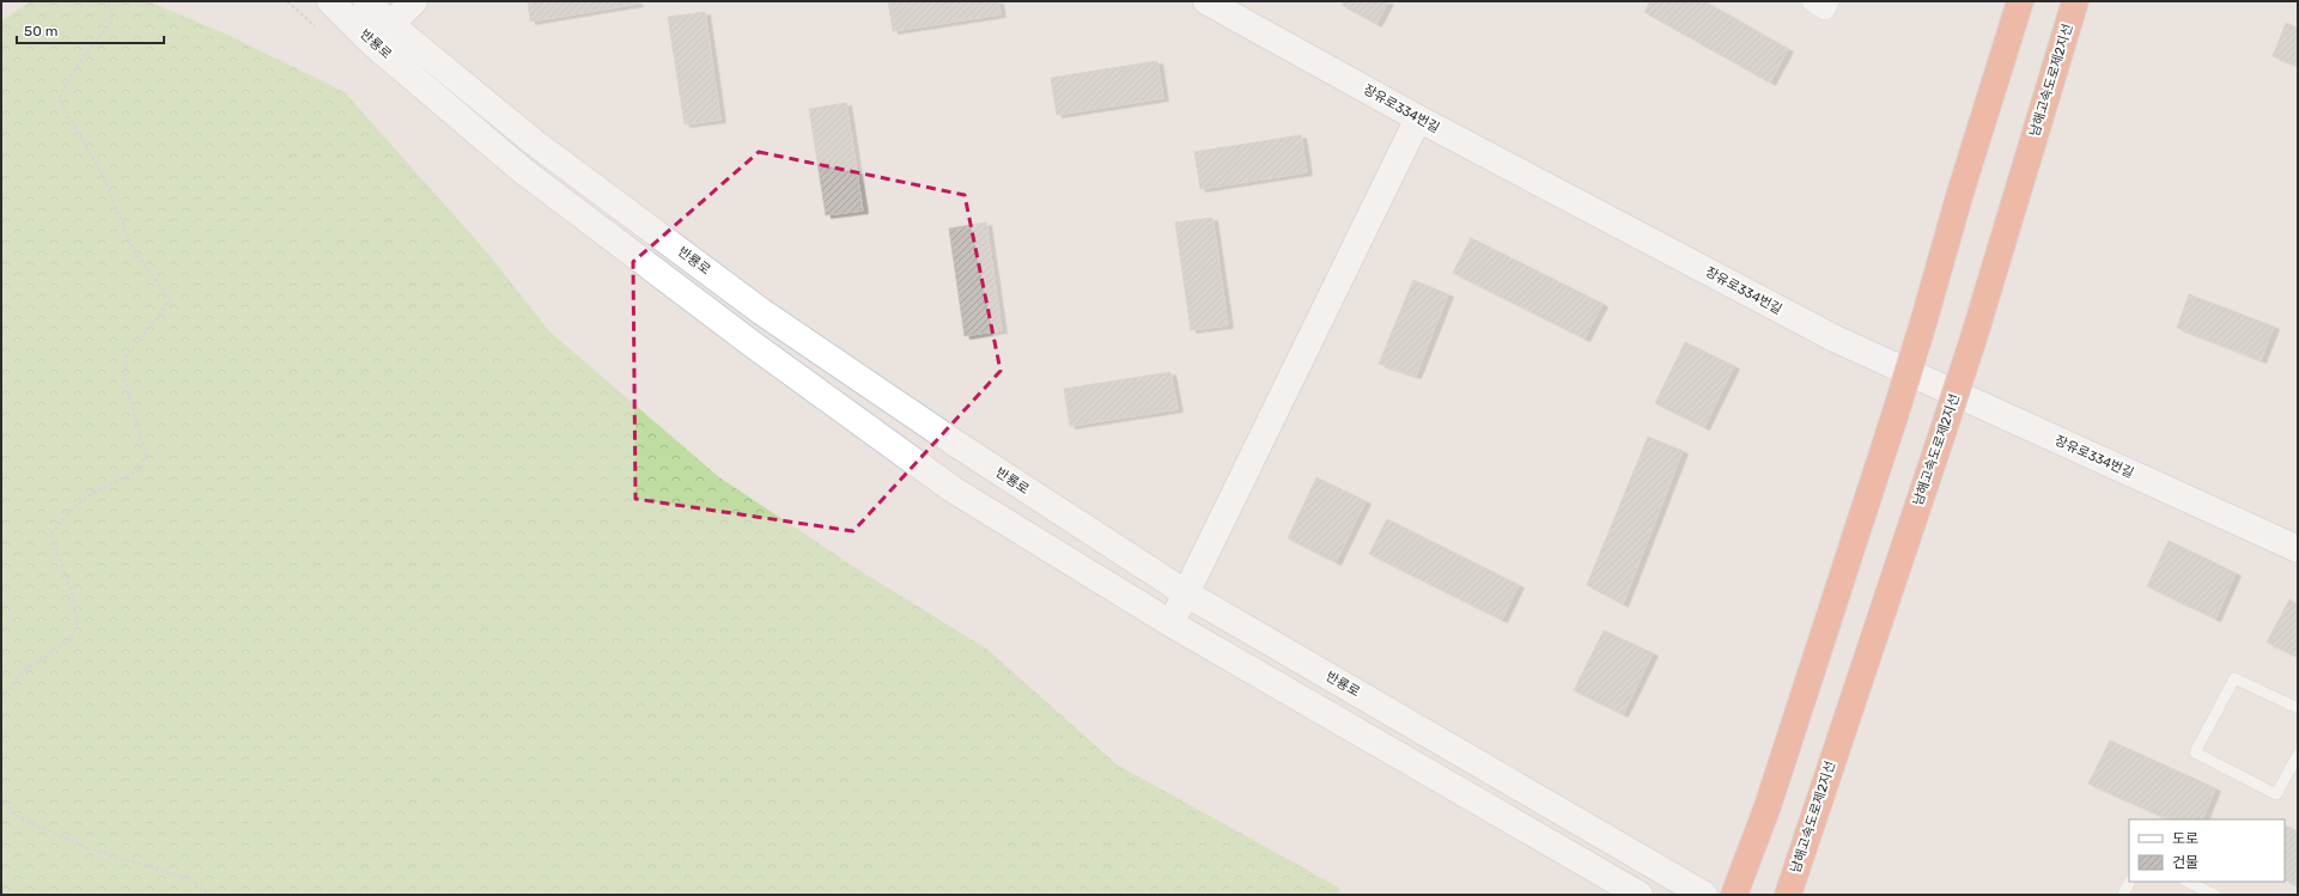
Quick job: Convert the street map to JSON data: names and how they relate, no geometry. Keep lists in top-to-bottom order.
{
  "streets": {
    "highway": ["남해고속도로제2지선"],
    "street": ["반룡로", "장유로334번길"]
  },
  "legend": ["도로", "건물"],
  "scale_bar": "50 m"
}
